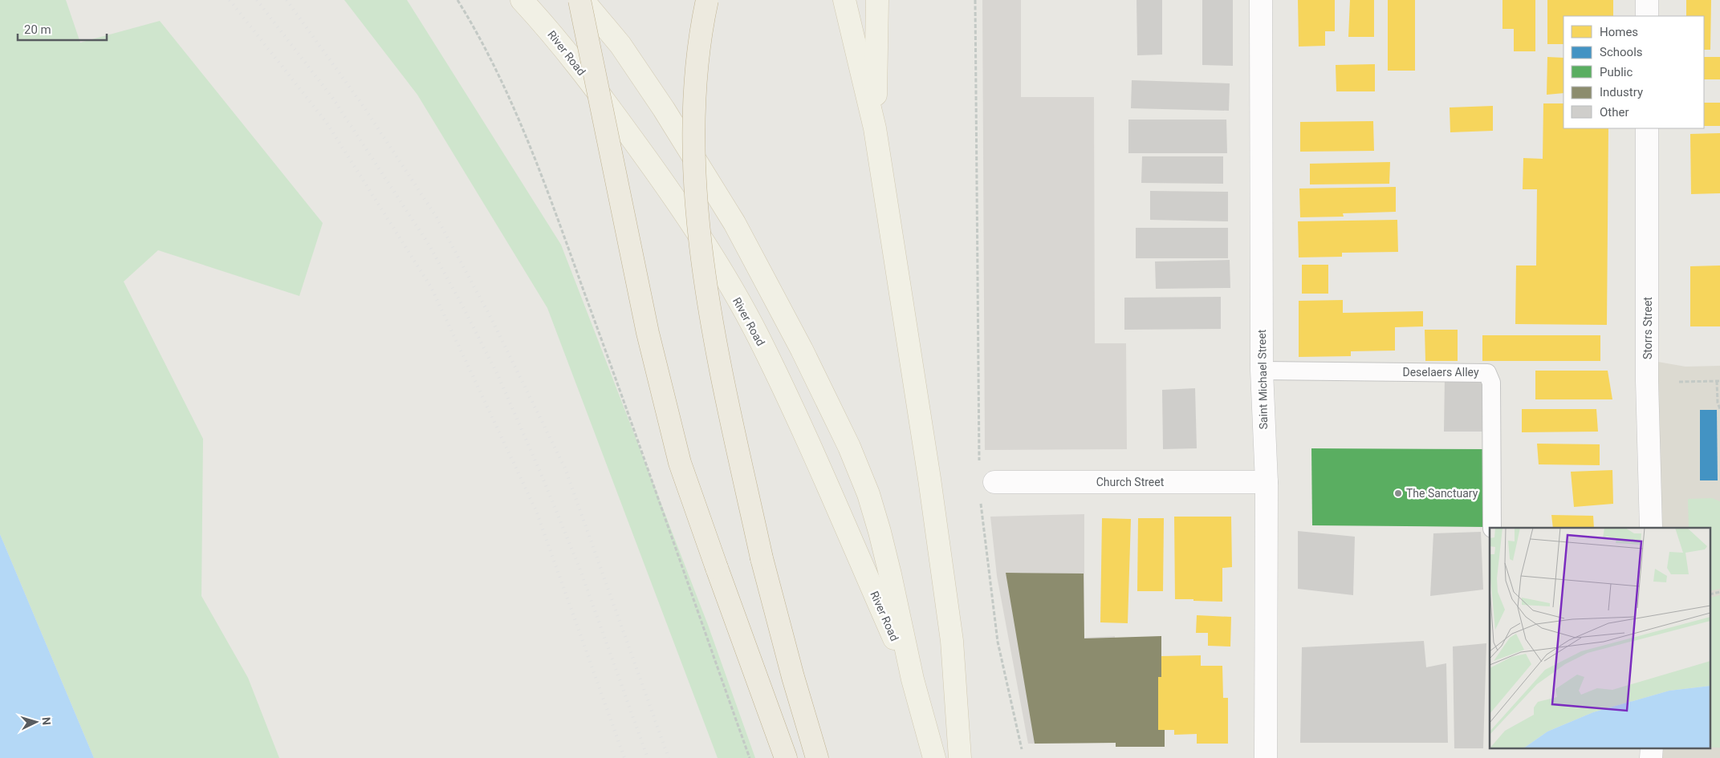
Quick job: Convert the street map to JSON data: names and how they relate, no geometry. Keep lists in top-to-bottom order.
{
  "streets": {
    "main road": ["River Road"],
    "street": ["Storrs Street", "Saint Michael Street", "Church Street"],
    "lane": ["Deselaers Alley"]
  },
  "crossings": [
    ["Deselaers Alley", "Saint Michael Street"],
    ["Saint Michael Street", "Church Street"]
  ],
  "places": ["The Sanctuary"],
  "legend": [
    "Homes",
    "Schools",
    "Public",
    "Industry",
    "Other"
  ],
  "scale_bar": "20 m",
  "north": "right"
}
